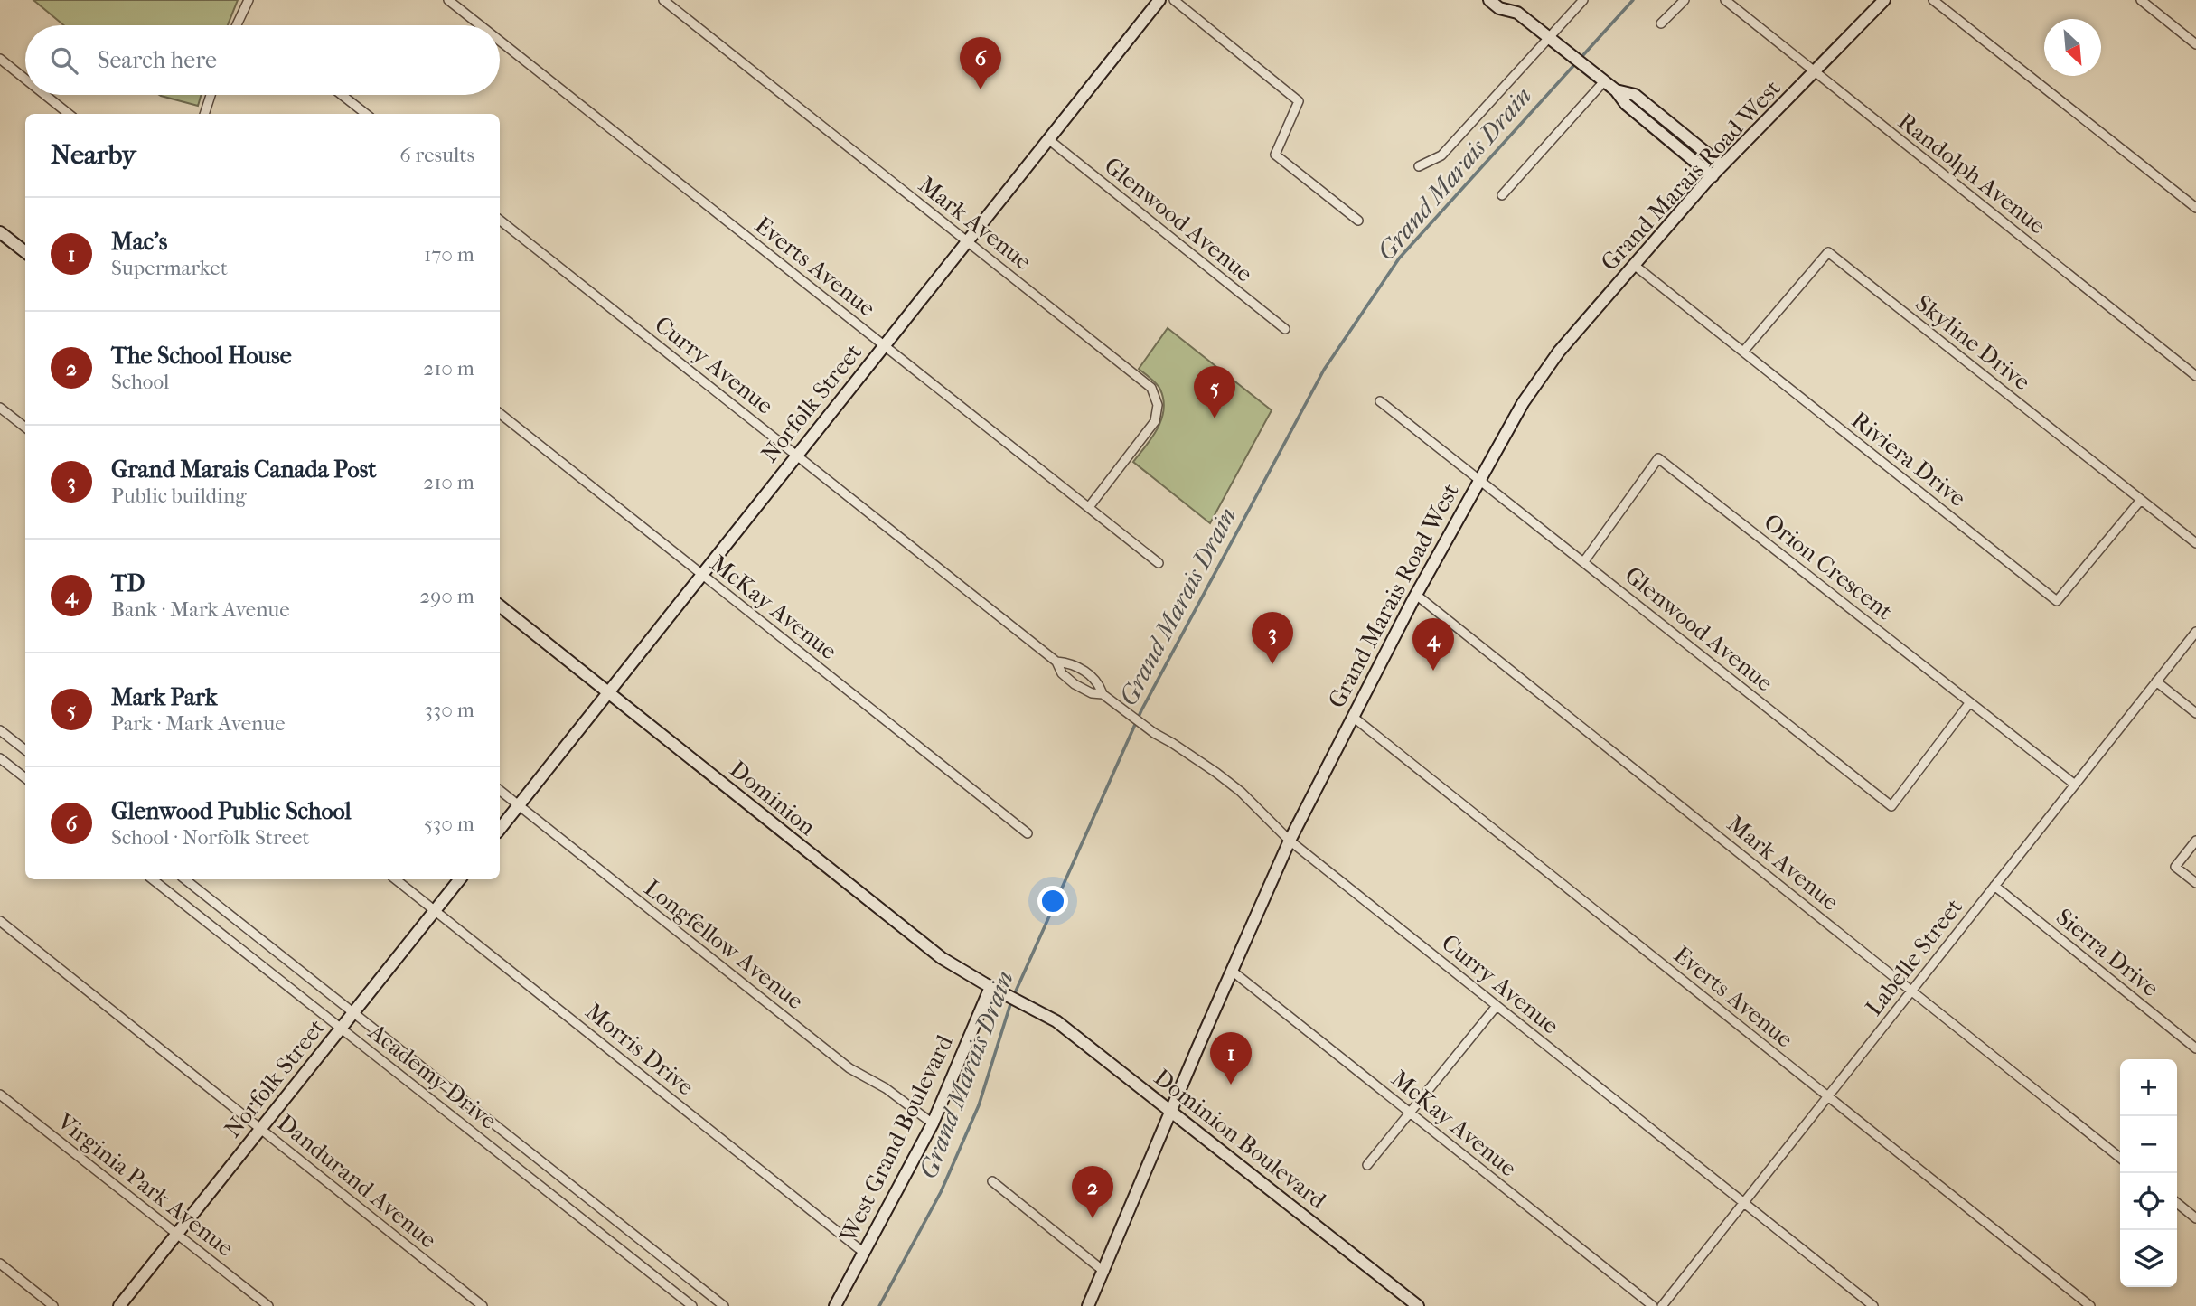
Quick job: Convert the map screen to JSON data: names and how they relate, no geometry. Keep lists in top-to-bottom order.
{
  "streets": {
    "street": [
      "Randolph Avenue",
      "Grand Marais Road West",
      "Glenwood Avenue",
      "Mark Avenue",
      "Everts Avenue",
      "Skyline Drive",
      "Curry Avenue",
      "Norfolk Street",
      "Riviera Drive",
      "Orion Crescent",
      "McKay Avenue",
      "Dominion",
      "Longfellow Avenue",
      "Sierra Drive",
      "Labelle Street",
      "Morris Drive",
      "Academy Drive",
      "West Grand Boulevard",
      "Dominion Boulevard",
      "Dandurand Avenue",
      "Virginia Park Avenue"
    ]
  },
  "crossings": [
    ["Randolph Avenue", "Grand Marais Road West"],
    ["Grand Marais Road West", "Glenwood Avenue"],
    ["Grand Marais Road West", "Mark Avenue"],
    ["Grand Marais Road West", "Everts Avenue"],
    ["Grand Marais Road West", "Curry Avenue"],
    ["Grand Marais Road West", "Riviera Drive"],
    ["Grand Marais Road West", "McKay Avenue"],
    ["Grand Marais Road West", "Dominion Boulevard"],
    ["Glenwood Avenue", "Norfolk Street"],
    ["Glenwood Avenue", "Orion Crescent"],
    ["Mark Avenue", "Everts Avenue"],
    ["Mark Avenue", "Norfolk Street"],
    ["Mark Avenue", "Labelle Street"],
    ["Everts Avenue", "Norfolk Street"],
    ["Everts Avenue", "Labelle Street"],
    ["Skyline Drive", "Riviera Drive"],
    ["Curry Avenue", "Norfolk Street"],
    ["Curry Avenue", "Labelle Street"],
    ["Norfolk Street", "McKay Avenue"],
    ["Norfolk Street", "Dominion"],
    ["Norfolk Street", "Longfellow Avenue"],
    ["Norfolk Street", "Morris Drive"],
    ["Norfolk Street", "Academy Drive"],
    ["Norfolk Street", "Dandurand Avenue"],
    ["Norfolk Street", "Virginia Park Avenue"],
    ["Orion Crescent", "Labelle Street"],
    ["Dominion", "West Grand Boulevard"],
    ["Dominion", "Dominion Boulevard"],
    ["Longfellow Avenue", "West Grand Boulevard"],
    ["Sierra Drive", "Labelle Street"],
    ["Morris Drive", "West Grand Boulevard"]
  ],
  "water": ["Grand Marais Drain"],
  "north": "bottom right",
  "page": {
    "search": "Search here",
    "pins": [
      "6",
      "5",
      "3",
      "4",
      "1",
      "2"
    ],
    "heading": ["Nearby", "6 results"],
    "list": [
      {
        "mark": "1",
        "name": "Mac's",
        "note": "Supermarket",
        "value": "170 m"
      },
      {
        "mark": "2",
        "name": "The School House",
        "note": "School",
        "value": "210 m"
      },
      {
        "mark": "3",
        "name": "Grand Marais Canada Post",
        "note": "Public building",
        "value": "210 m"
      },
      {
        "mark": "4",
        "name": "TD",
        "note": "Bank · Mark Avenue",
        "value": "290 m"
      },
      {
        "mark": "5",
        "name": "Mark Park",
        "note": "Park · Mark Avenue",
        "value": "330 m"
      },
      {
        "mark": "6",
        "name": "Glenwood Public School",
        "note": "School · Norfolk Street",
        "value": "530 m"
      }
    ],
    "map_buttons": ["+", "−"]
  }
}
